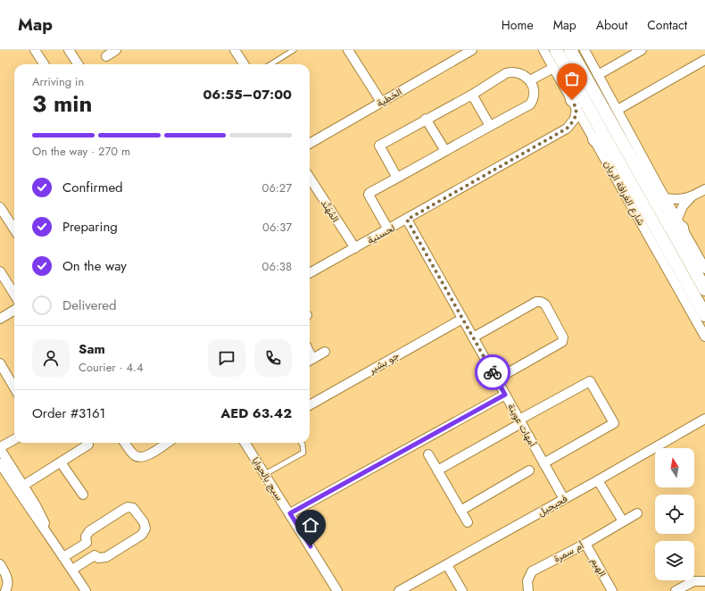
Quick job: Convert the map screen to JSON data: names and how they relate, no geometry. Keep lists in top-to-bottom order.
{
  "streets": {
    "main road": ["شارع الغرافة الريان"],
    "street": [
      "الخطية",
      "المُهَنَّد",
      "لحسنية",
      "جو بشير",
      "أمهات عوينة",
      "سيج بالحوايا",
      "فحيحيل",
      "أم سمرة",
      "الهيم"
    ]
  },
  "crossings": [
    ["شارع الغرافة الريان", "لحسنية"],
    ["المُهَنَّد", "لحسنية"],
    ["لحسنية", "أمهات عوينة"],
    ["جو بشير", "أمهات عوينة"],
    ["أمهات عوينة", "فحيحيل"],
    ["أم سمرة", "الهيم"]
  ],
  "north": "top",
  "page": {
    "header": "Map",
    "nav": [
      "Home",
      "Map",
      "About",
      "Contact"
    ],
    "heading": ["3 min", "Arriving in", "06:55–07:00"],
    "panel": [
      "Sam",
      "Courier · 4.4",
      "Order #3161",
      "AED 63.42"
    ],
    "bar": "On the way · 270 m",
    "list": [
      ["Confirmed", "06:27"],
      ["Preparing", "06:37"],
      ["On the way", "06:38"],
      "Delivered"
    ]
  }
}
